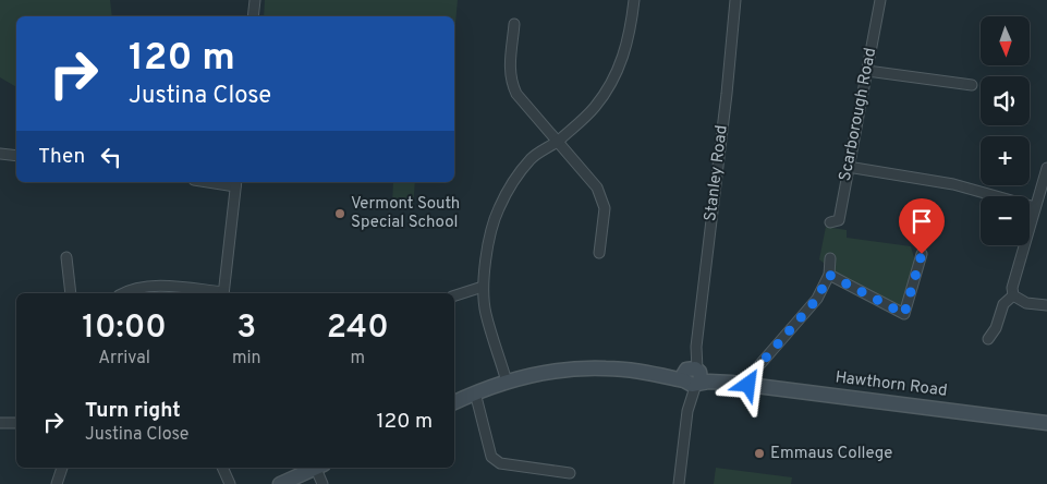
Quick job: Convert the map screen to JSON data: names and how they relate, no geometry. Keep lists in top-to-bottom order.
{
  "streets": {
    "main road": ["Hawthorn Road"],
    "street": ["Scarborough Road", "Stanley Road"]
  },
  "crossings": [
    ["Stanley Road", "Hawthorn Road"]
  ],
  "places": ["Vermont South Special School", "Emmaus College"],
  "north": "bottom",
  "page": {
    "map_buttons": ["+", "−"],
    "turn": ["120 m", "Justina Close"],
    "then": "Then",
    "eta": [
      "10:00",
      "Arrival",
      "3",
      "min",
      "240",
      "m"
    ],
    "list": [
      {
        "name": "Turn right",
        "note": "Justina Close",
        "value": "120 m"
      }
    ]
  }
}
